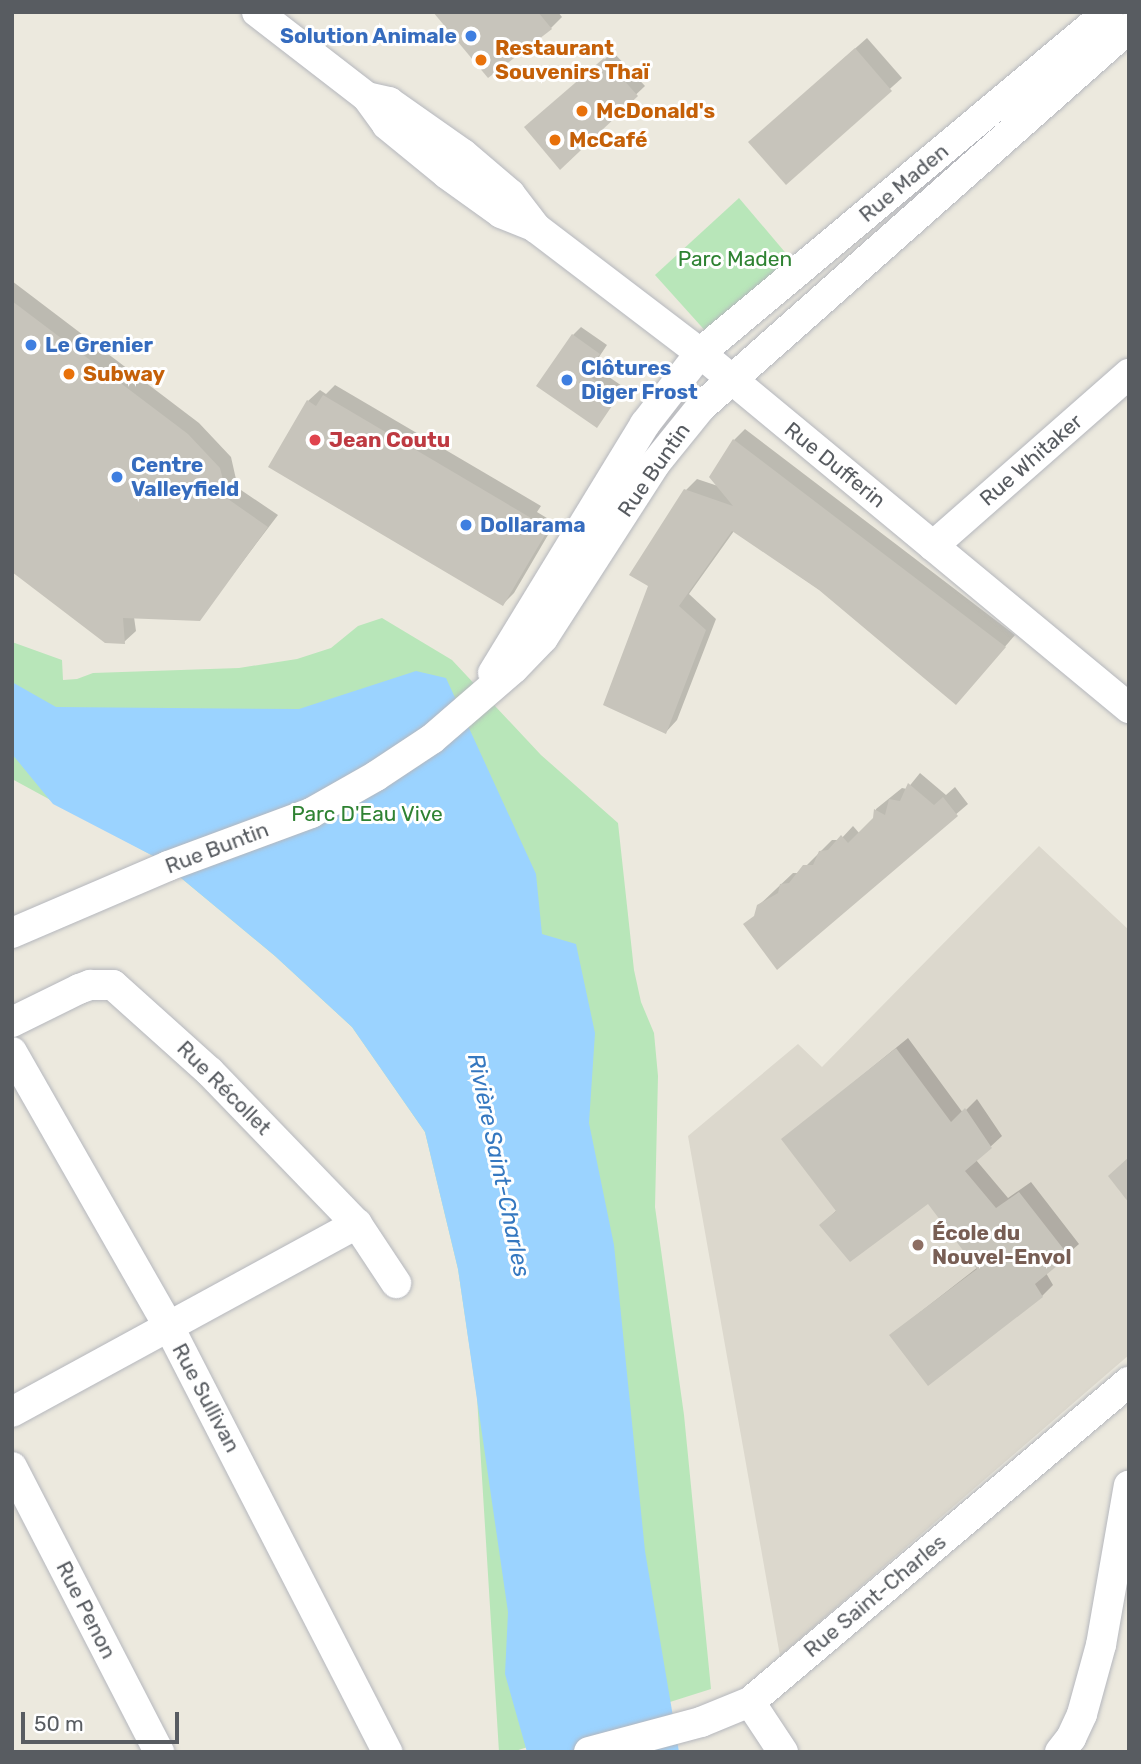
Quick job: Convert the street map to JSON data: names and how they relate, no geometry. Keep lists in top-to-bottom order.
{
  "streets": {
    "street": [
      "Rue Maden",
      "Rue Whitaker",
      "Rue Dufferin",
      "Rue Buntin",
      "Rue Récollet",
      "Rue Sullivan",
      "Rue Saint-Charles",
      "Rue Penon"
    ]
  },
  "crossings": [
    ["Rue Maden", "Rue Dufferin"],
    ["Rue Maden", "Rue Buntin"],
    ["Rue Whitaker", "Rue Dufferin"],
    ["Rue Dufferin", "Rue Buntin"]
  ],
  "water": ["Rivière Saint-Charles"],
  "parks": ["Parc Maden", "Parc D'Eau Vive"],
  "places": [
    "Solution Animale",
    "Restaurant Souvenirs Thaï",
    "McDonald's",
    "McCafé",
    "Le Grenier",
    "Subway",
    "Clôtures Diger Frost",
    "Jean Coutu",
    "Centre Valleyfield",
    "Dollarama",
    "École du Nouvel-Envol"
  ],
  "scale_bar": "50 m"
}
